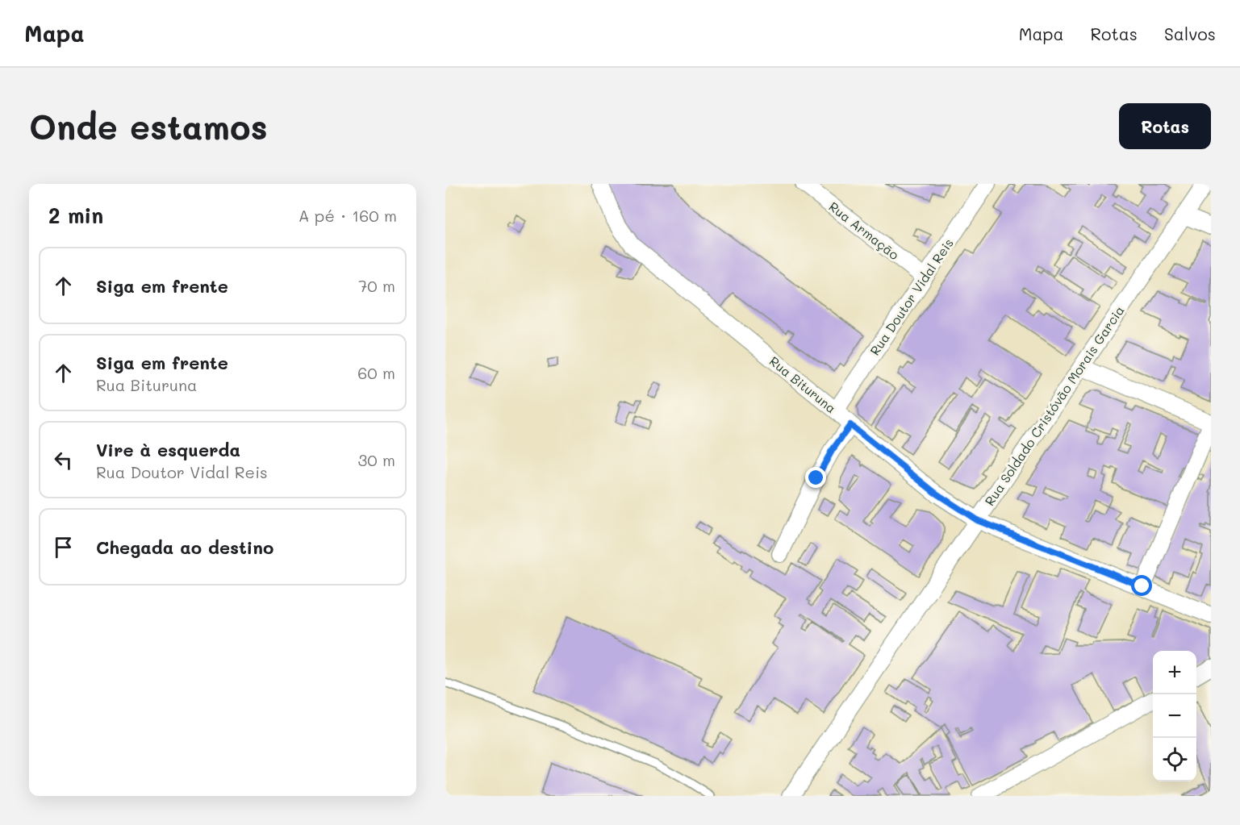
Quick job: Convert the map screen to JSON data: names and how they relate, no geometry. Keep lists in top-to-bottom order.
{
  "streets": {
    "street": [
      "Rua Armação",
      "Rua Doutor Vidal Reis",
      "Rua Bituruna",
      "Rua Soldado Cristóvão Morais Garcia"
    ]
  },
  "crossings": [
    ["Rua Armação", "Rua Doutor Vidal Reis"],
    ["Rua Doutor Vidal Reis", "Rua Bituruna"],
    ["Rua Bituruna", "Rua Soldado Cristóvão Morais Garcia"]
  ],
  "page": {
    "header": "Mapa",
    "nav": ["Mapa", "Rotas", "Salvos"],
    "buttons": "Rotas",
    "title": "Onde estamos",
    "heading": ["2 min", "A pé · 160 m"],
    "list": [
      ["Siga em frente", "70 m"],
      ["Siga em frente", "Rua Bituruna", "60 m"],
      ["Vire à esquerda", "Rua Doutor Vidal Reis", "30 m"],
      "Chegada ao destino"
    ],
    "map_buttons": ["+", "−"]
  }
}
